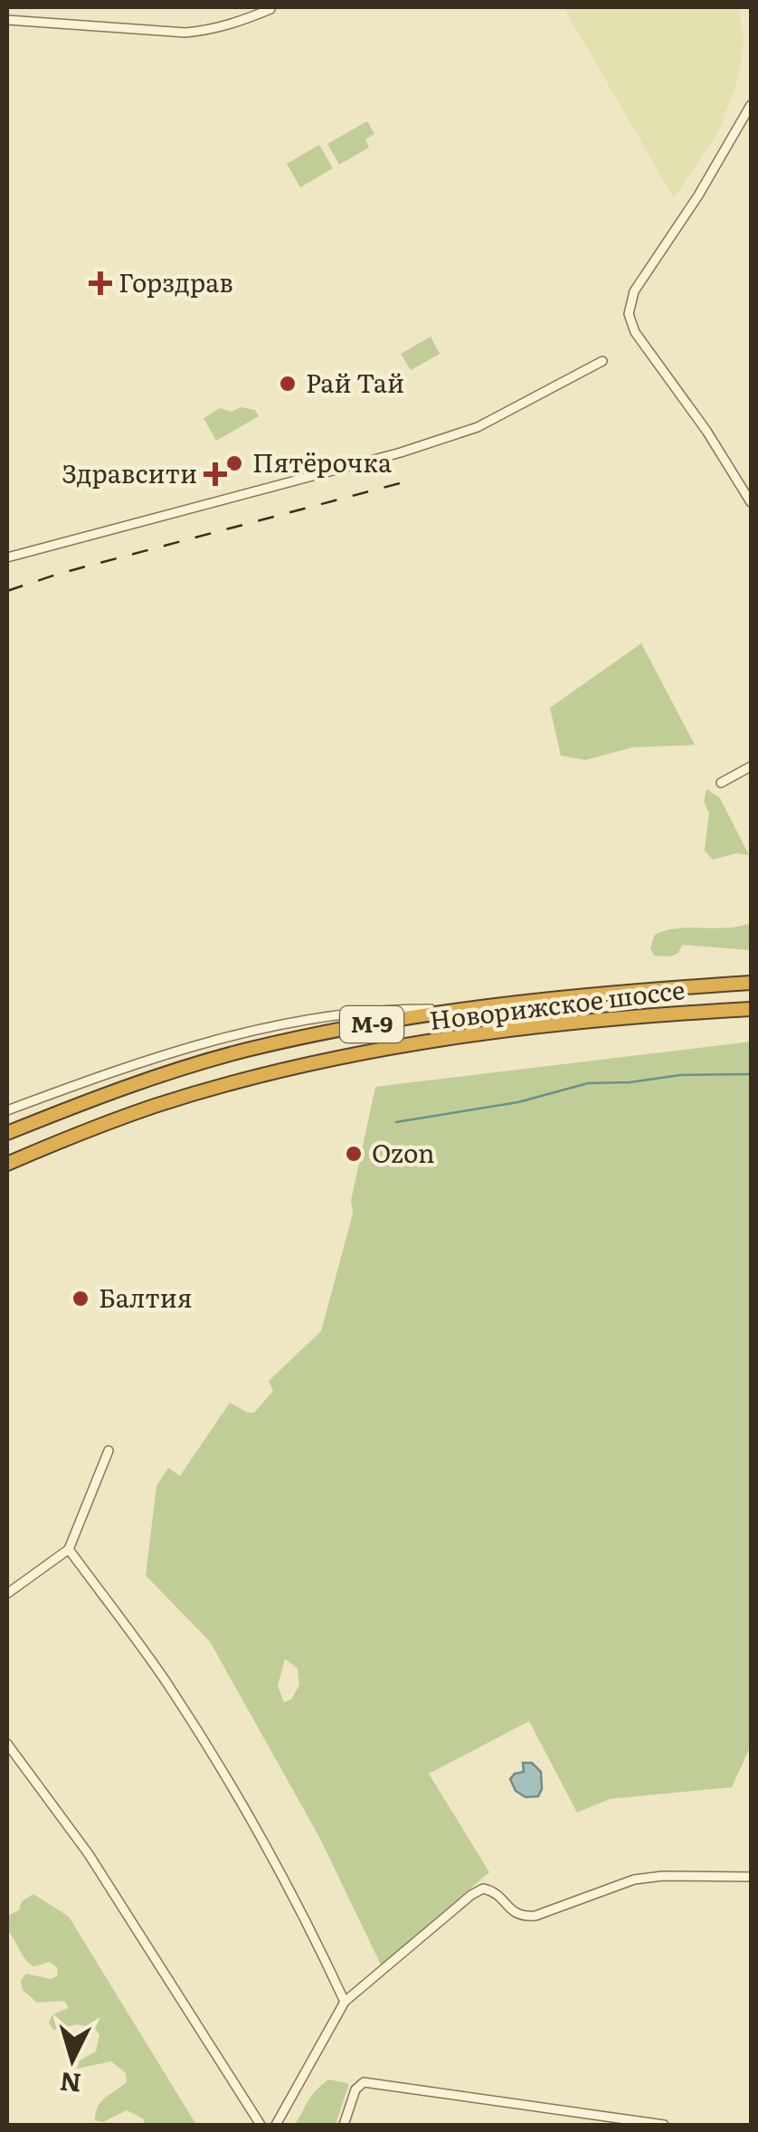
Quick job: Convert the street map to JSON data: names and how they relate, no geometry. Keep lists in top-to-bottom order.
{
  "streets": {
    "highway": ["Новорижское шоссе", "М-9"]
  },
  "places": {
    "health": ["Горздрав", "Здравсити"],
    "other": [
      "Рай Тай",
      "Пятёрочка",
      "Ozon",
      "Балтия"
    ]
  },
  "north": "bottom"
}
